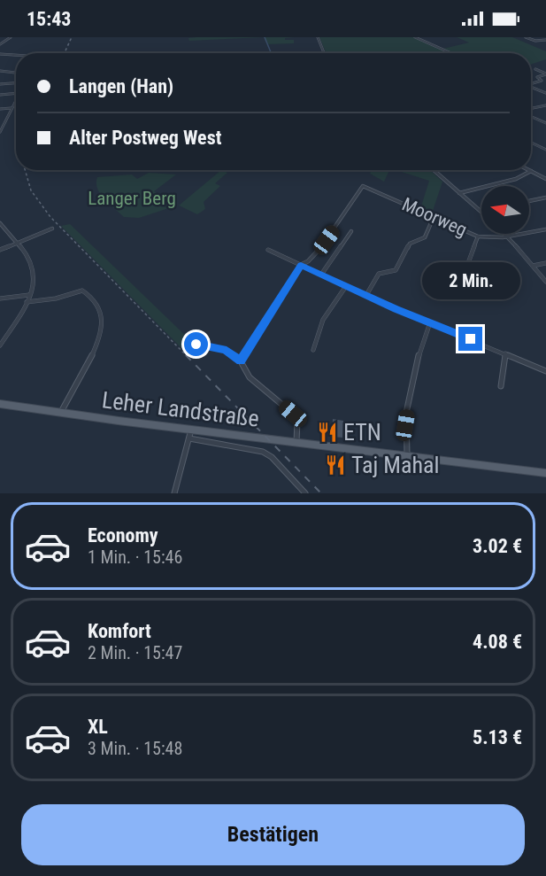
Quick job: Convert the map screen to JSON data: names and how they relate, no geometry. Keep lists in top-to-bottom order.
{
  "streets": {
    "main road": ["Leher Landstraße"],
    "street": ["Moorweg"]
  },
  "parks": ["Langer Berg"],
  "places": {
    "restaurant": ["ETN", "Taj Mahal"]
  },
  "north": "left",
  "page": {
    "status": "15:43",
    "banner": ["Langen (Han)", "Alter Postweg West"],
    "bubble": "2 Min.",
    "list": [
      {
        "name": "Economy",
        "note": "1 Min. · 15:46",
        "value": "3.02 €"
      },
      {
        "name": "Komfort",
        "note": "2 Min. · 15:47",
        "value": "4.08 €"
      },
      {
        "name": "XL",
        "note": "3 Min. · 15:48",
        "value": "5.13 €"
      }
    ],
    "buttons": "Bestätigen"
  }
}
